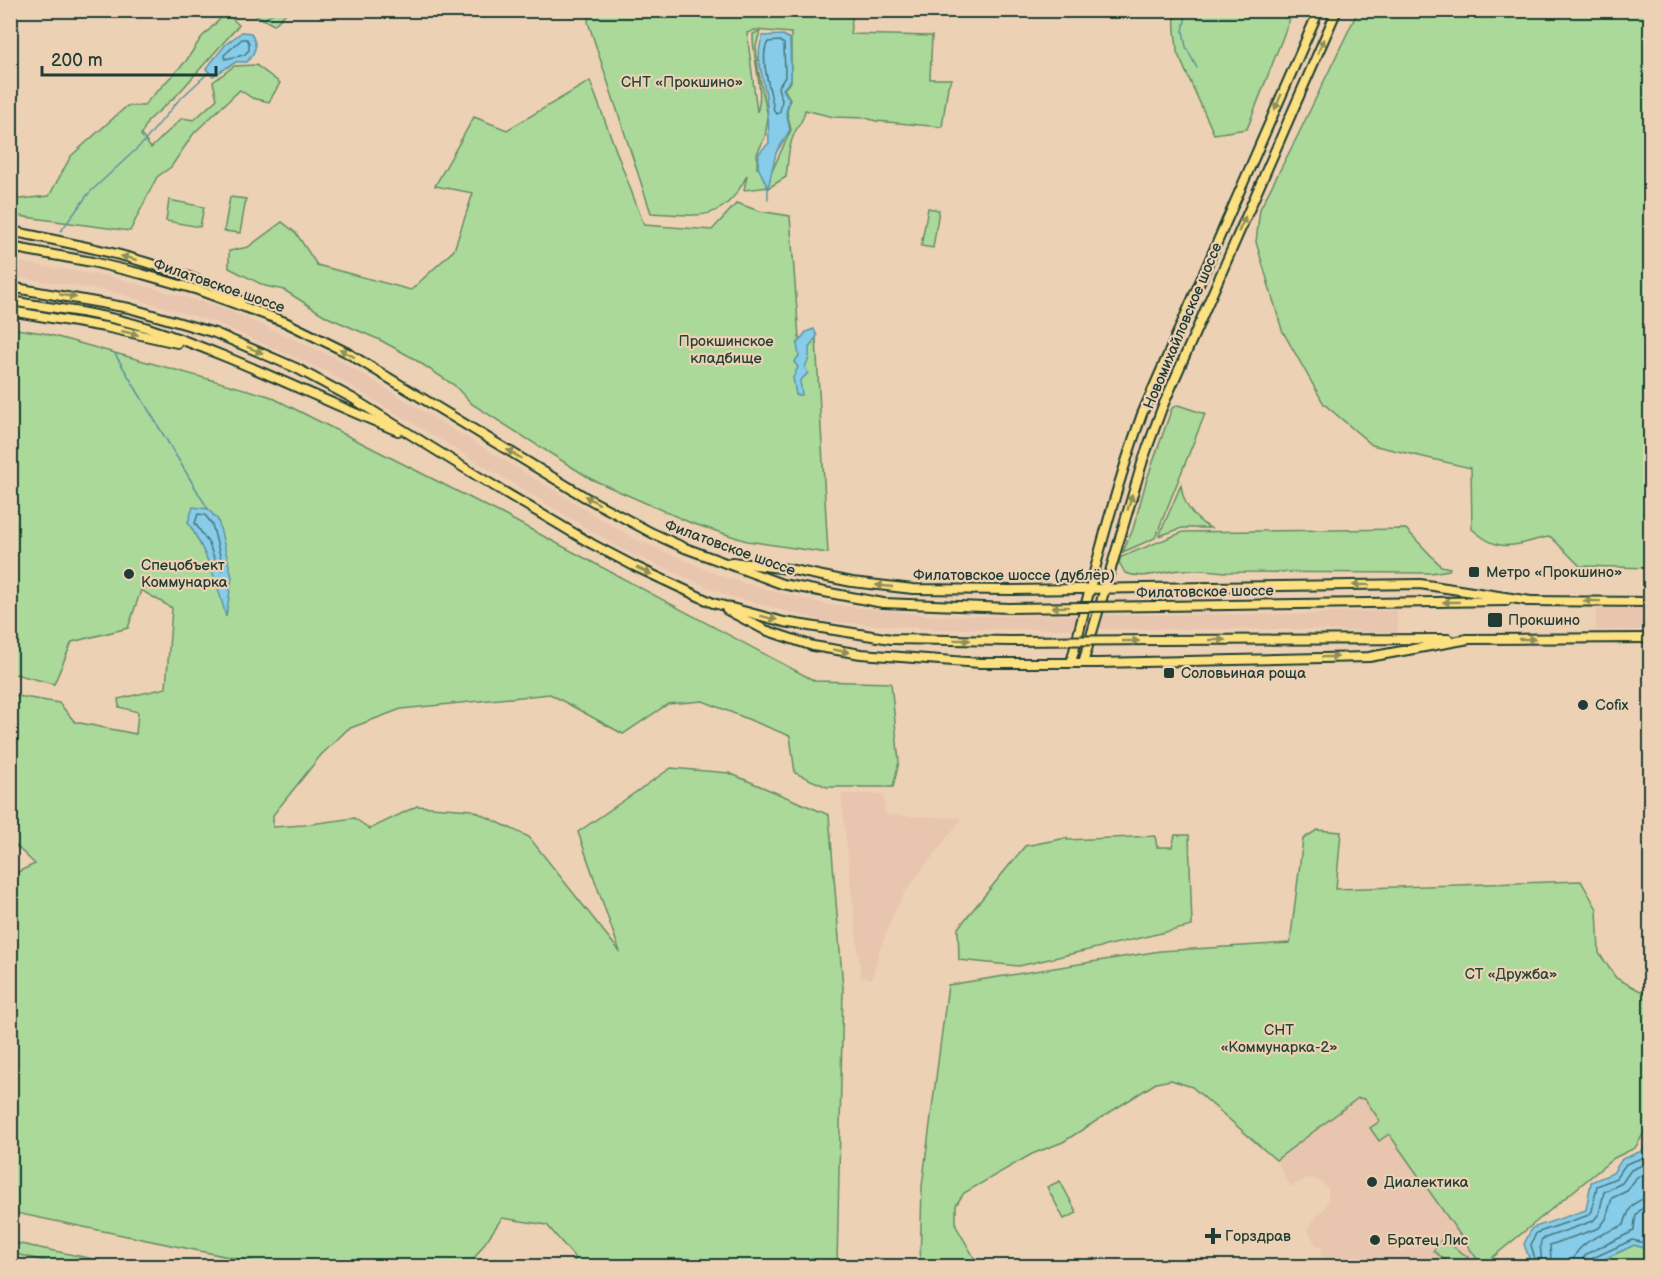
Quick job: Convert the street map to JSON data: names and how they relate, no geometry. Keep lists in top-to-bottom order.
{
  "streets": {
    "main road": ["Филатовское шоссе", "Новомихайловское шоссе", "Филатовское шоссе (дублёр)"]
  },
  "crossings": [
    ["Филатовское шоссе", "Филатовское шоссе (дублёр)"],
    ["Новомихайловское шоссе", "Филатовское шоссе (дублёр)"]
  ],
  "parks": [
    "СНТ «Прокшино»",
    "Прокшинское кладбище",
    "СТ «Дружба»",
    "СНТ «Коммунарка-2»"
  ],
  "places": {
    "transit": ["Метро «Прокшино»", "Прокшино", "Соловьиная роща"],
    "other": [
      "Спецобъект Коммунарка",
      "Cofix",
      "Диалектика",
      "Братец Лис"
    ],
    "health": ["Горздрав"]
  },
  "scale_bar": "200 m"
}
